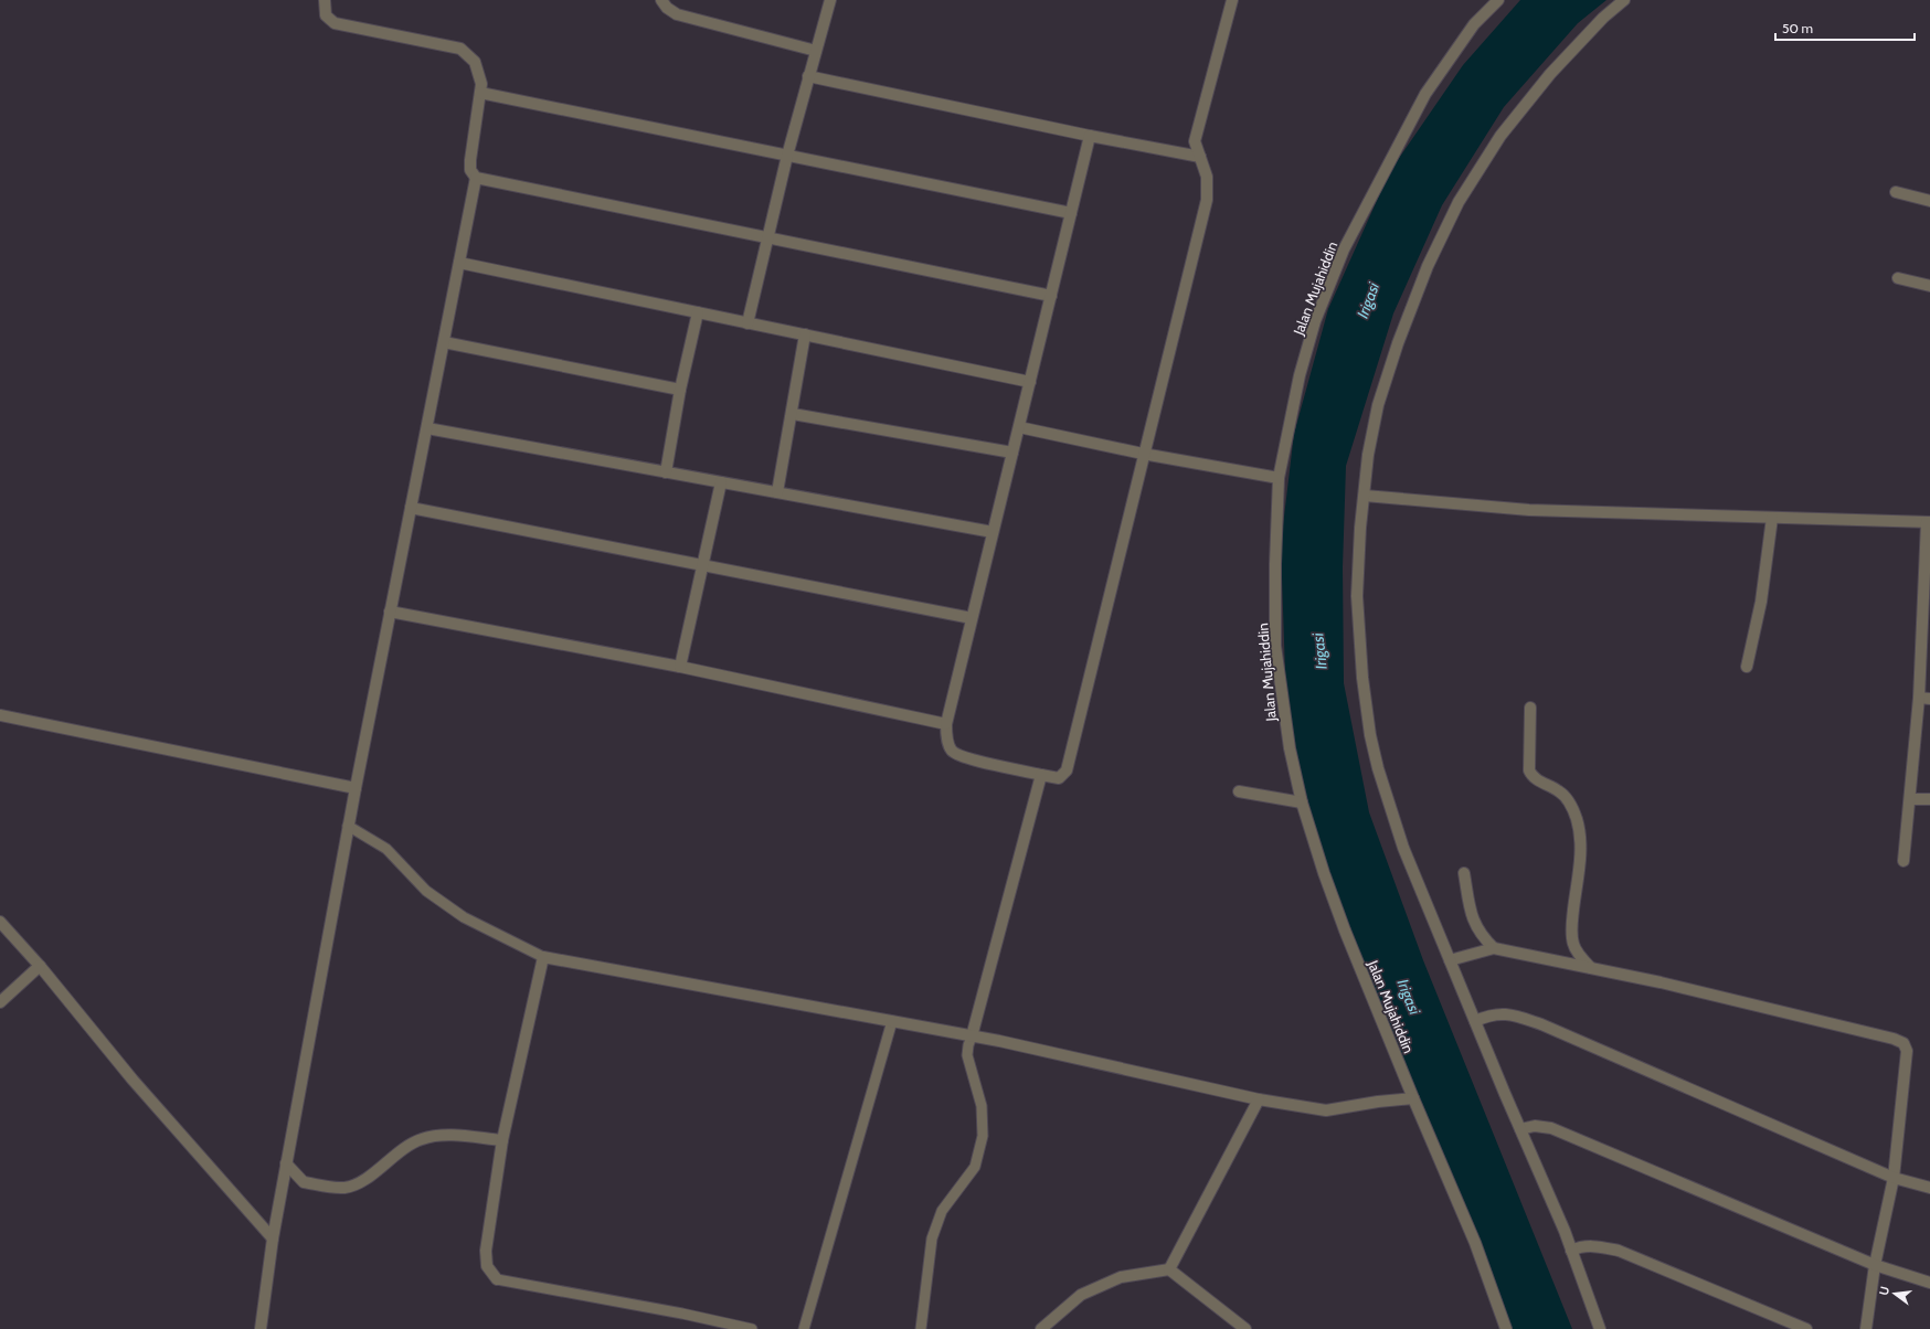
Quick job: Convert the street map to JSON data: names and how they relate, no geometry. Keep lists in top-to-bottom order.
{
  "streets": {
    "street": ["Jalan Mujahiddin"]
  },
  "water": ["Irigasi"],
  "scale_bar": "50 m",
  "north": "left"
}
